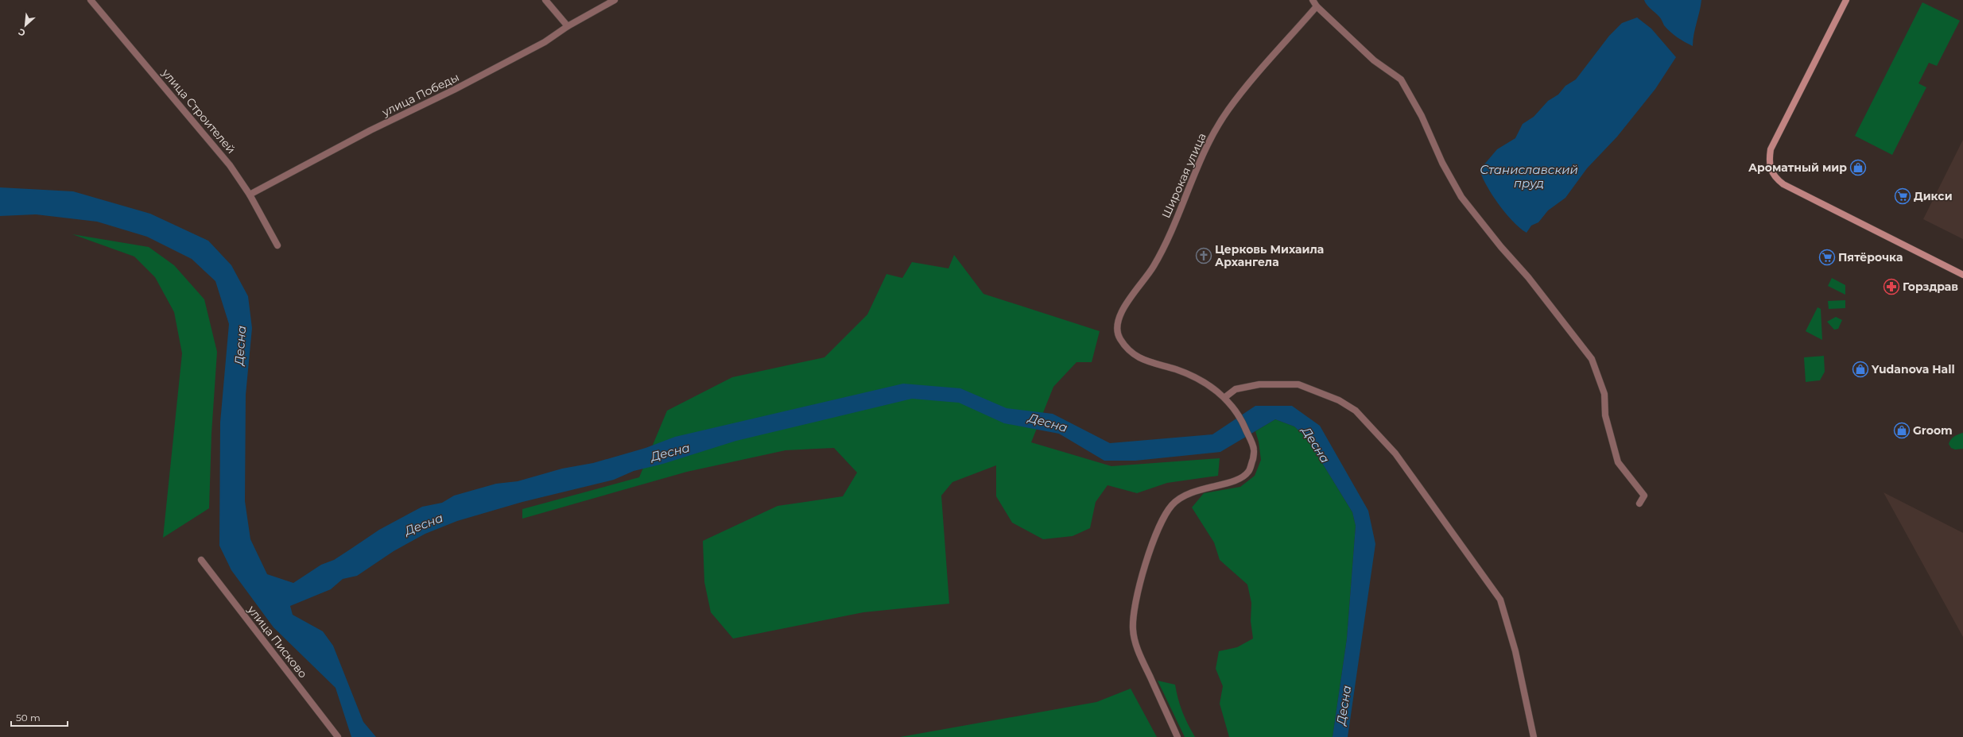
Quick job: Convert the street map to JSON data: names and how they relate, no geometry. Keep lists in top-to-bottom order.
{
  "streets": {
    "street": [
      "улица Победы",
      "улица Строителей",
      "Широкая улица",
      "улица Писково"
    ]
  },
  "crossings": [
    ["улица Победы", "улица Строителей"]
  ],
  "water": ["Станиславский пруд", "Десна"],
  "places": {
    "shop": ["Ароматный мир", "Yudanova Hall", "Groom"],
    "supermarket": ["Дикси", "Пятёрочка"],
    "church": ["Церковь Михаила Архангела"],
    "pharmacy": ["Горздрав"]
  },
  "scale_bar": "50 m",
  "north": "bottom left"
}
